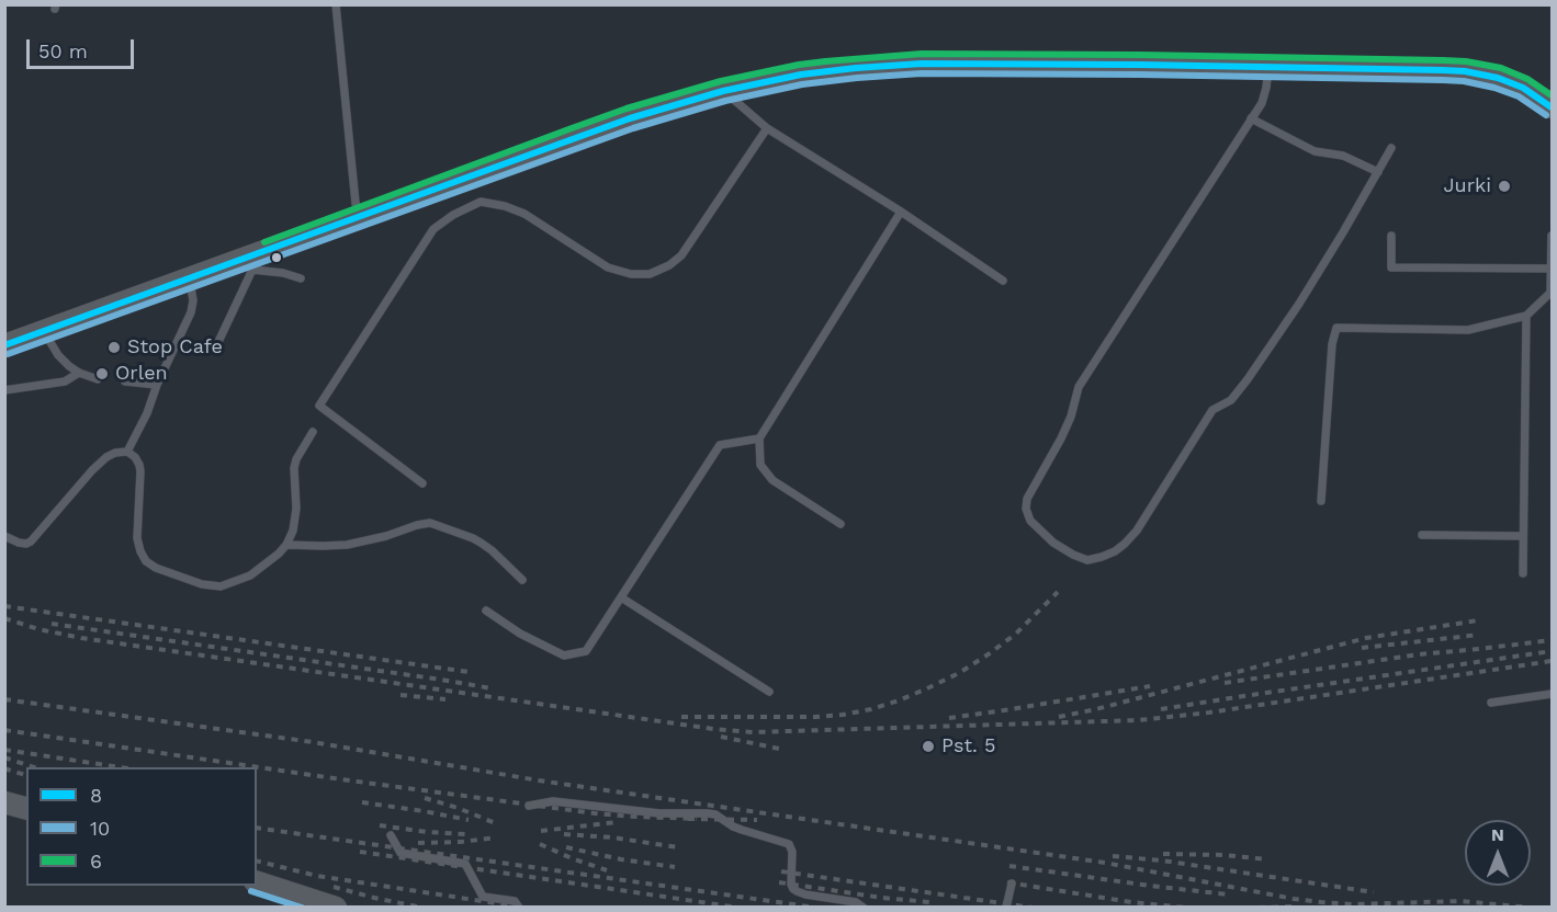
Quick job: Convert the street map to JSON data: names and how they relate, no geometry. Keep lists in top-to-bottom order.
{
  "places": [
    "Jurki",
    "Stop Cafe",
    "Orlen",
    "Pst. 5"
  ],
  "lines": ["transit line 6", "transit line 8", "transit line 10"],
  "legend": ["8", "10", "6"],
  "scale_bar": "50 m",
  "north": "top"
}
